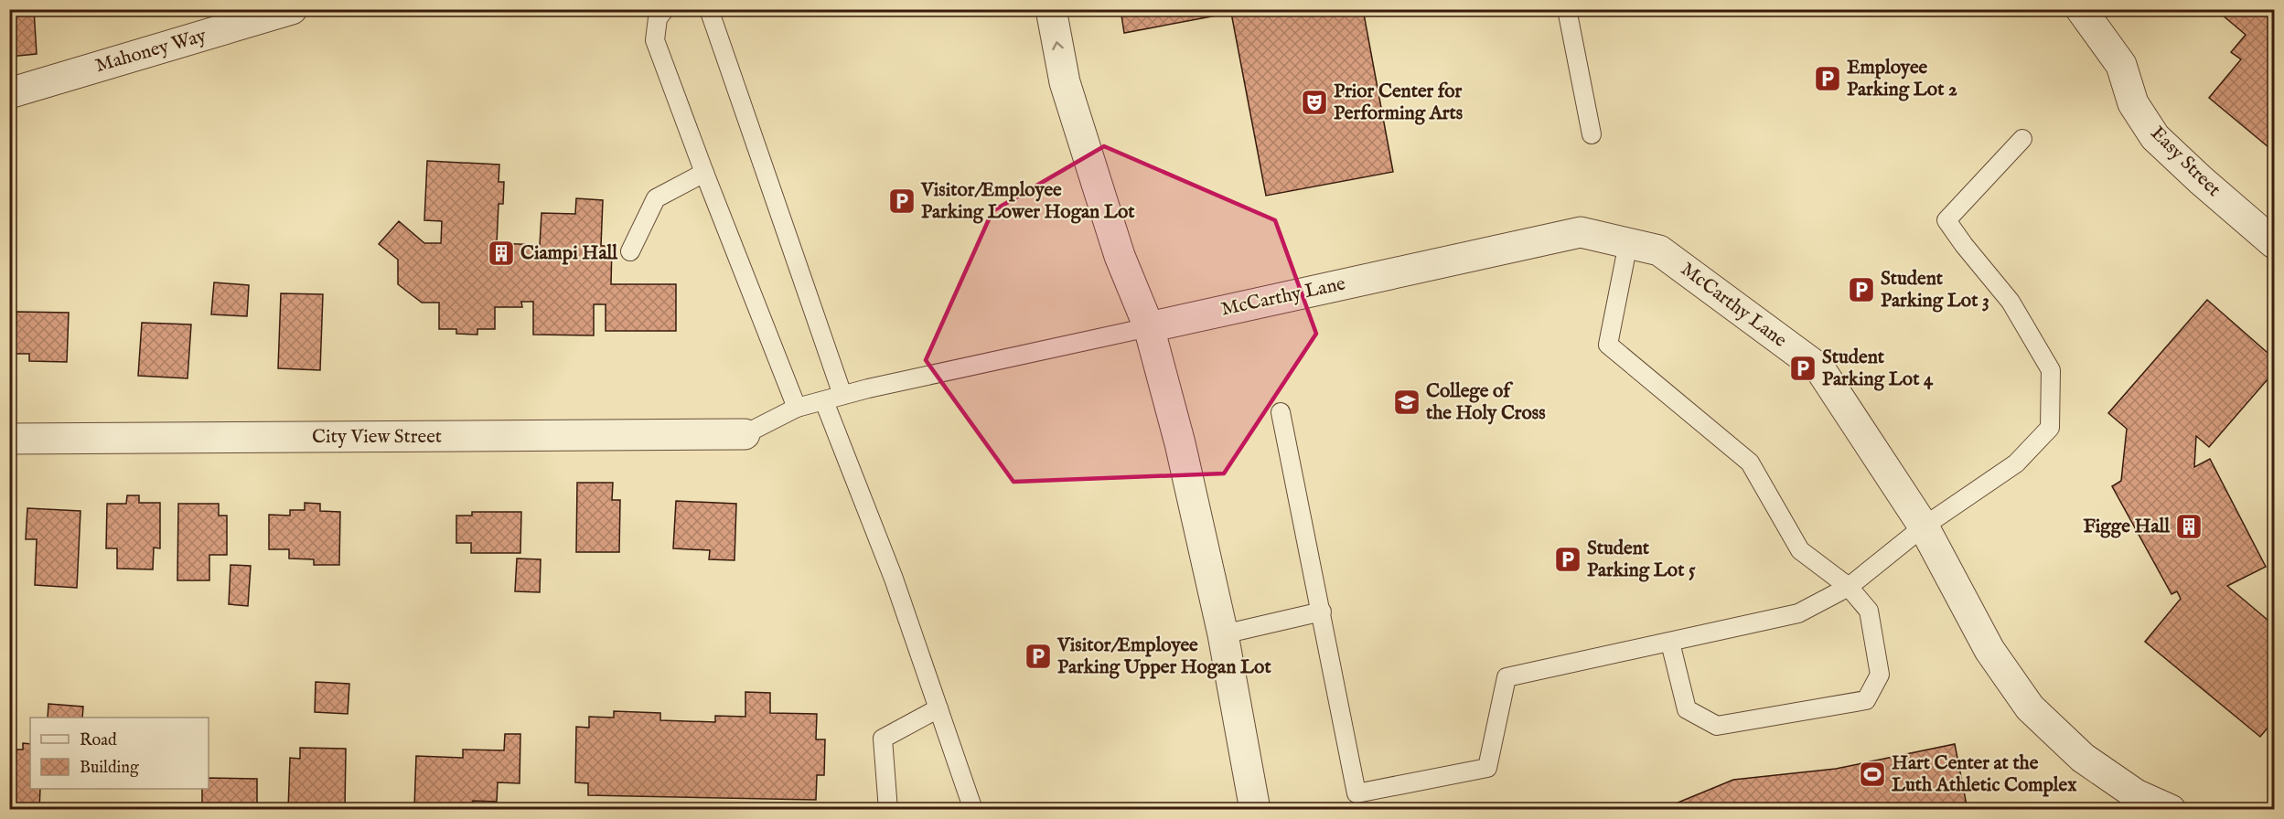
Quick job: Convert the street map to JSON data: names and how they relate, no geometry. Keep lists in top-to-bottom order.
{
  "streets": {
    "street": [
      "Mahoney Way",
      "Easy Street",
      "McCarthy Lane",
      "City View Street"
    ]
  },
  "places": {
    "parking": [
      "Employee Parking Lot 2",
      "Visitor/Employee Parking Lower Hogan Lot",
      "Student Parking Lot 3",
      "Student Parking Lot 4",
      "Student Parking Lot 5",
      "Visitor/Employee Parking Upper Hogan Lot"
    ],
    "theatre": ["Prior Center for Performing Arts"],
    "building": ["Ciampi Hall", "Figge Hall"],
    "school or university": ["College of the Holy Cross"],
    "sports": ["Hart Center at the Luth Athletic Complex"]
  },
  "legend": ["Road", "Building"]
}
